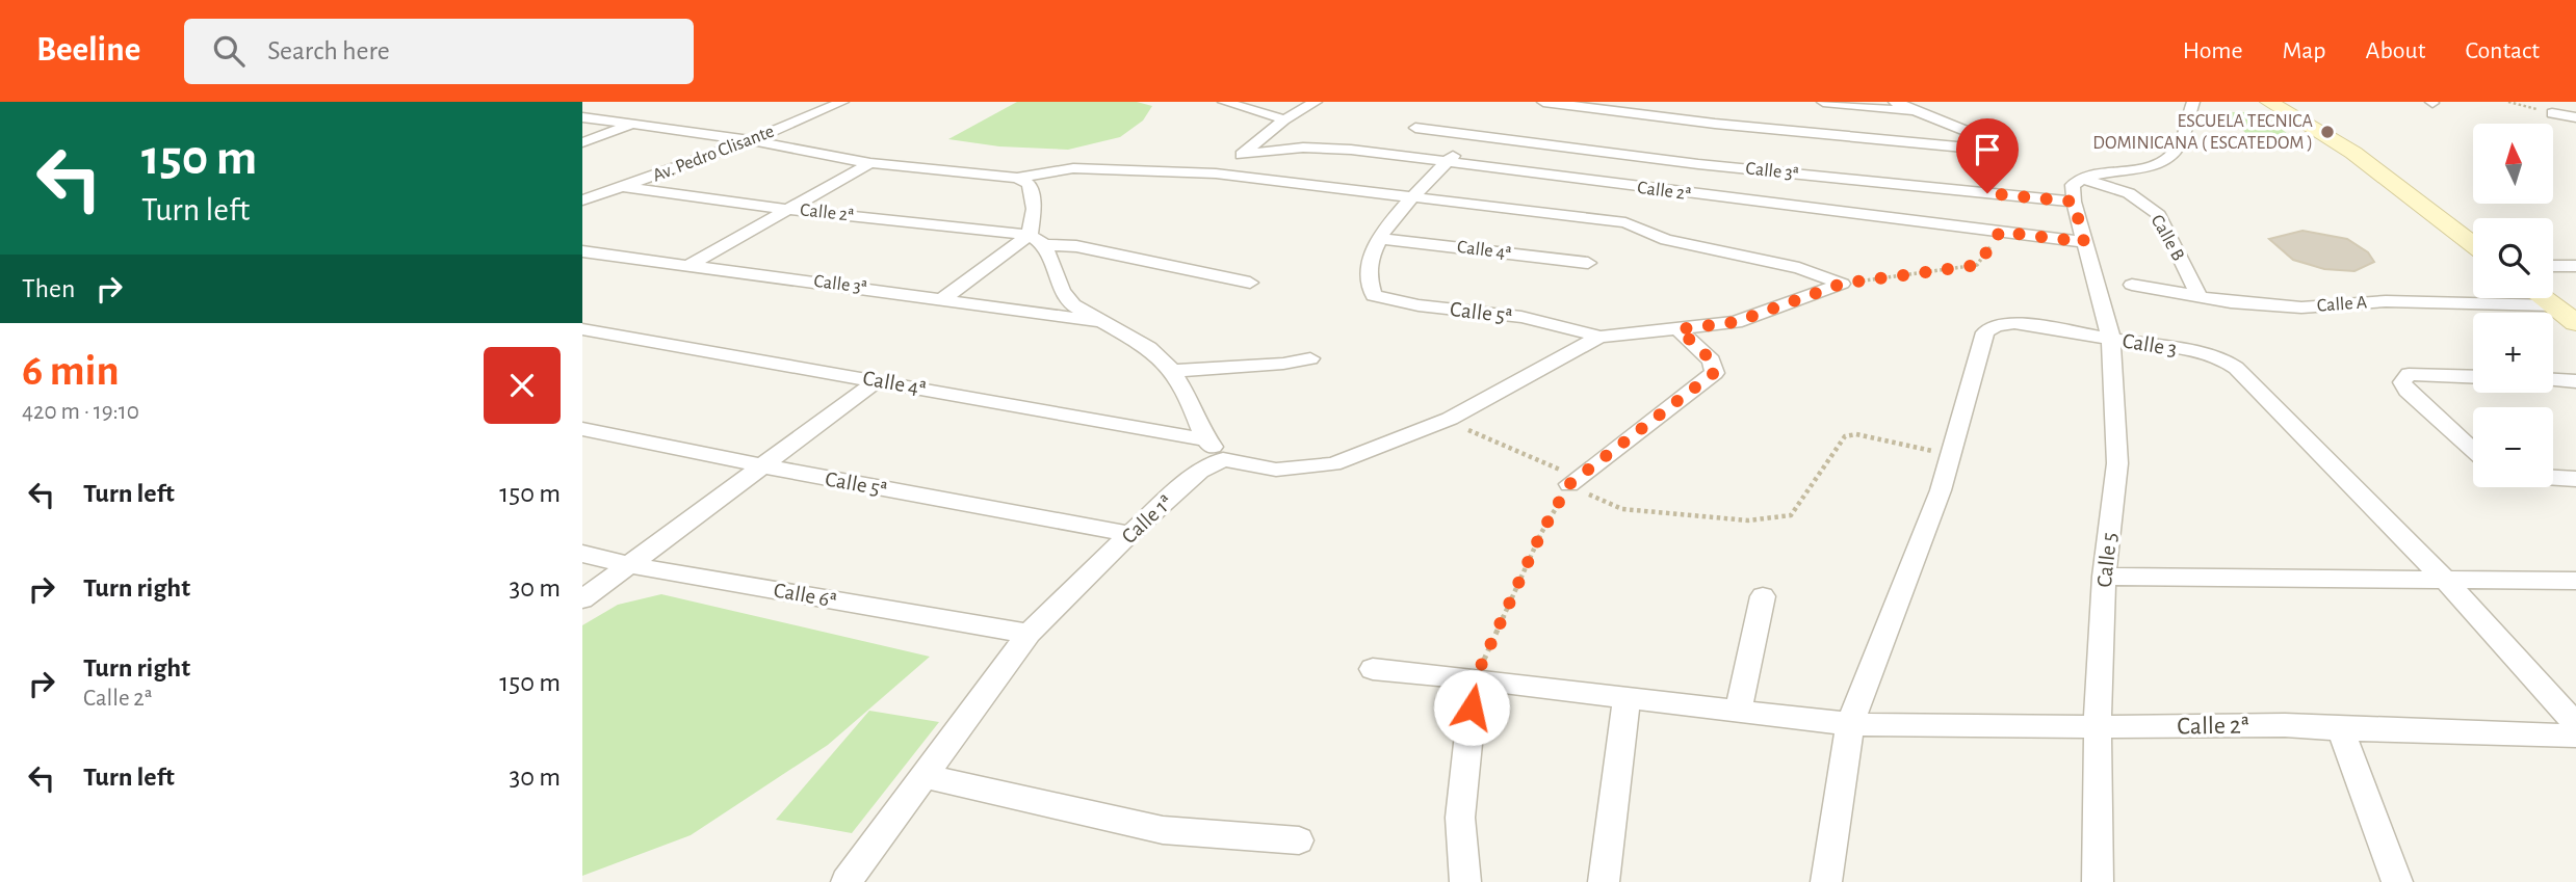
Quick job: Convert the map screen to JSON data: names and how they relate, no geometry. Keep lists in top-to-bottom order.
{
  "streets": {
    "street": [
      "Av. Pedro Clisante",
      "Calle 3ª",
      "Calle 2ª",
      "Calle B",
      "Calle 4ª",
      "Calle A",
      "Calle 5ª",
      "Calle 3",
      "Calle 1ª",
      "Calle 5",
      "Calle 6ª"
    ]
  },
  "crossings": [
    ["Av. Pedro Clisante", "Calle 2ª"],
    ["Calle 3ª", "Calle 5"],
    ["Calle 2ª", "Calle 3"],
    ["Calle 2ª", "Calle 5"],
    ["Calle B", "Calle A"],
    ["Calle 4ª", "Calle 5ª"],
    ["Calle 5ª", "Calle 1ª"],
    ["Calle 3", "Calle 5"],
    ["Calle 1ª", "Calle 6ª"]
  ],
  "places": ["ESCUELA TECNICA DOMINICANA ( ESCATEDOM )"],
  "north": "top",
  "page": {
    "header": "Beeline",
    "search": "Search here",
    "nav": [
      "Home",
      "Map",
      "About",
      "Contact"
    ],
    "turn": ["150 m", "Turn left"],
    "map_buttons": ["+", "−"],
    "then": "Then",
    "heading": ["6 min", "420 m · 19:10"],
    "list": [
      {
        "name": "Turn left",
        "value": "150 m"
      },
      {
        "name": "Turn right",
        "value": "30 m"
      },
      {
        "name": "Turn right",
        "note": "Calle 2ª",
        "value": "150 m"
      },
      {
        "name": "Turn left",
        "value": "30 m"
      }
    ]
  }
}
